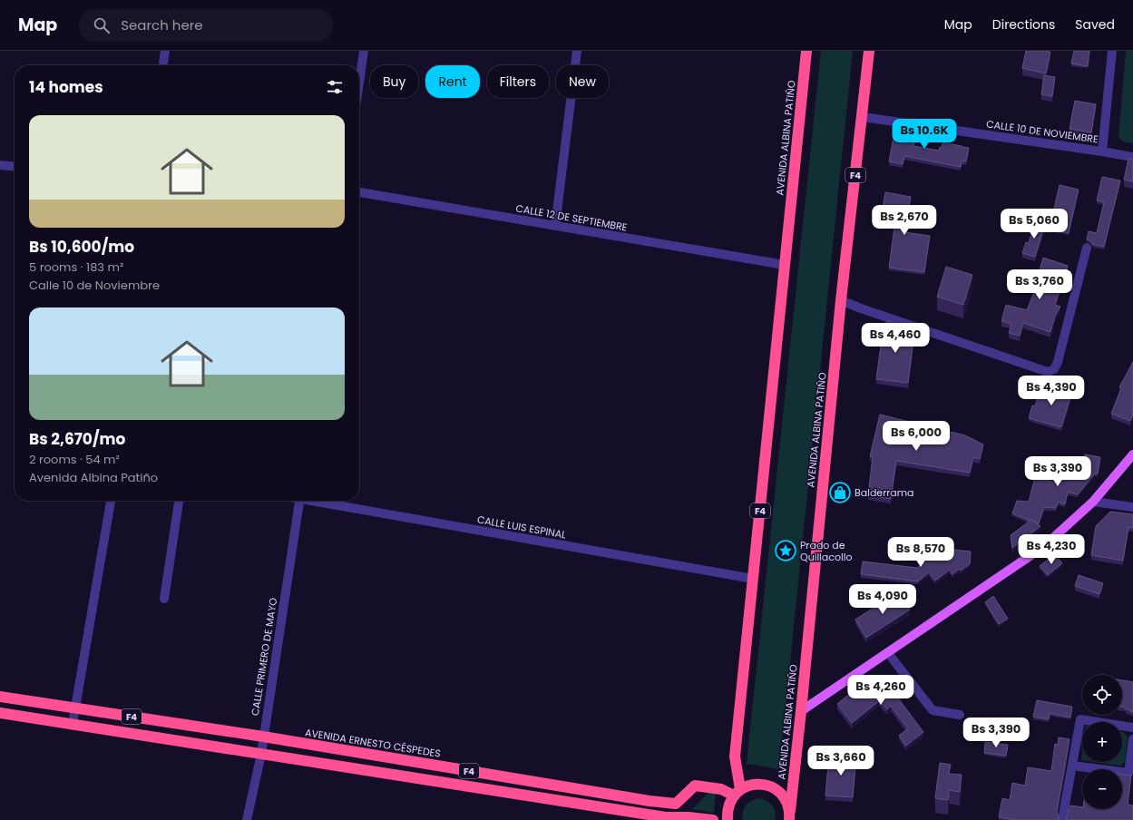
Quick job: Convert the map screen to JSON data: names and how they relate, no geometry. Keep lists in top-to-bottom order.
{
  "streets": {
    "highway": ["AVENIDA ALBINA PATIÑO", "F4", "AVENIDA ERNESTO CÉSPEDES"],
    "street": [
      "CALLE 10 DE NOVIEMBRE",
      "CALLE 12 DE SEPTIEMBRE",
      "CALLE LUIS ESPINAL",
      "CALLE PRIMERO DE MAYO"
    ]
  },
  "crossings": [
    ["CALLE 10 DE NOVIEMBRE", "AVENIDA ALBINA PATIÑO"],
    ["AVENIDA ALBINA PATIÑO", "F4"],
    ["AVENIDA ALBINA PATIÑO", "CALLE 12 DE SEPTIEMBRE"],
    ["AVENIDA ALBINA PATIÑO", "CALLE LUIS ESPINAL"],
    ["F4", "CALLE PRIMERO DE MAYO"],
    ["CALLE PRIMERO DE MAYO", "AVENIDA ERNESTO CÉSPEDES"]
  ],
  "places": {
    "shop": ["Balderrama"],
    "place": ["Prado de Quillacollo"]
  },
  "page": {
    "header": "Map",
    "search": "Search here",
    "nav": ["Map", "Directions", "Saved"],
    "chip": [
      "Buy",
      "Rent",
      "Filters",
      "New"
    ],
    "heading": "14 homes",
    "list": [
      {
        "name": "Bs 10,600/mo",
        "note": "5 rooms · 183 m² · Calle 10 de Noviembre"
      },
      {
        "name": "Bs 2,670/mo",
        "note": "2 rooms · 54 m² · Avenida Albina Patiño"
      }
    ],
    "price": [
      "Bs 10.6K",
      "Bs 2,670",
      "Bs 5,060",
      "Bs 3,760",
      "Bs 4,460",
      "Bs 4,390",
      "Bs 6,000",
      "Bs 3,390",
      "Bs 4,230",
      "Bs 8,570",
      "Bs 4,090",
      "Bs 4,260",
      "Bs 3,390",
      "Bs 3,660"
    ],
    "map_buttons": ["+", "−"]
  }
}
